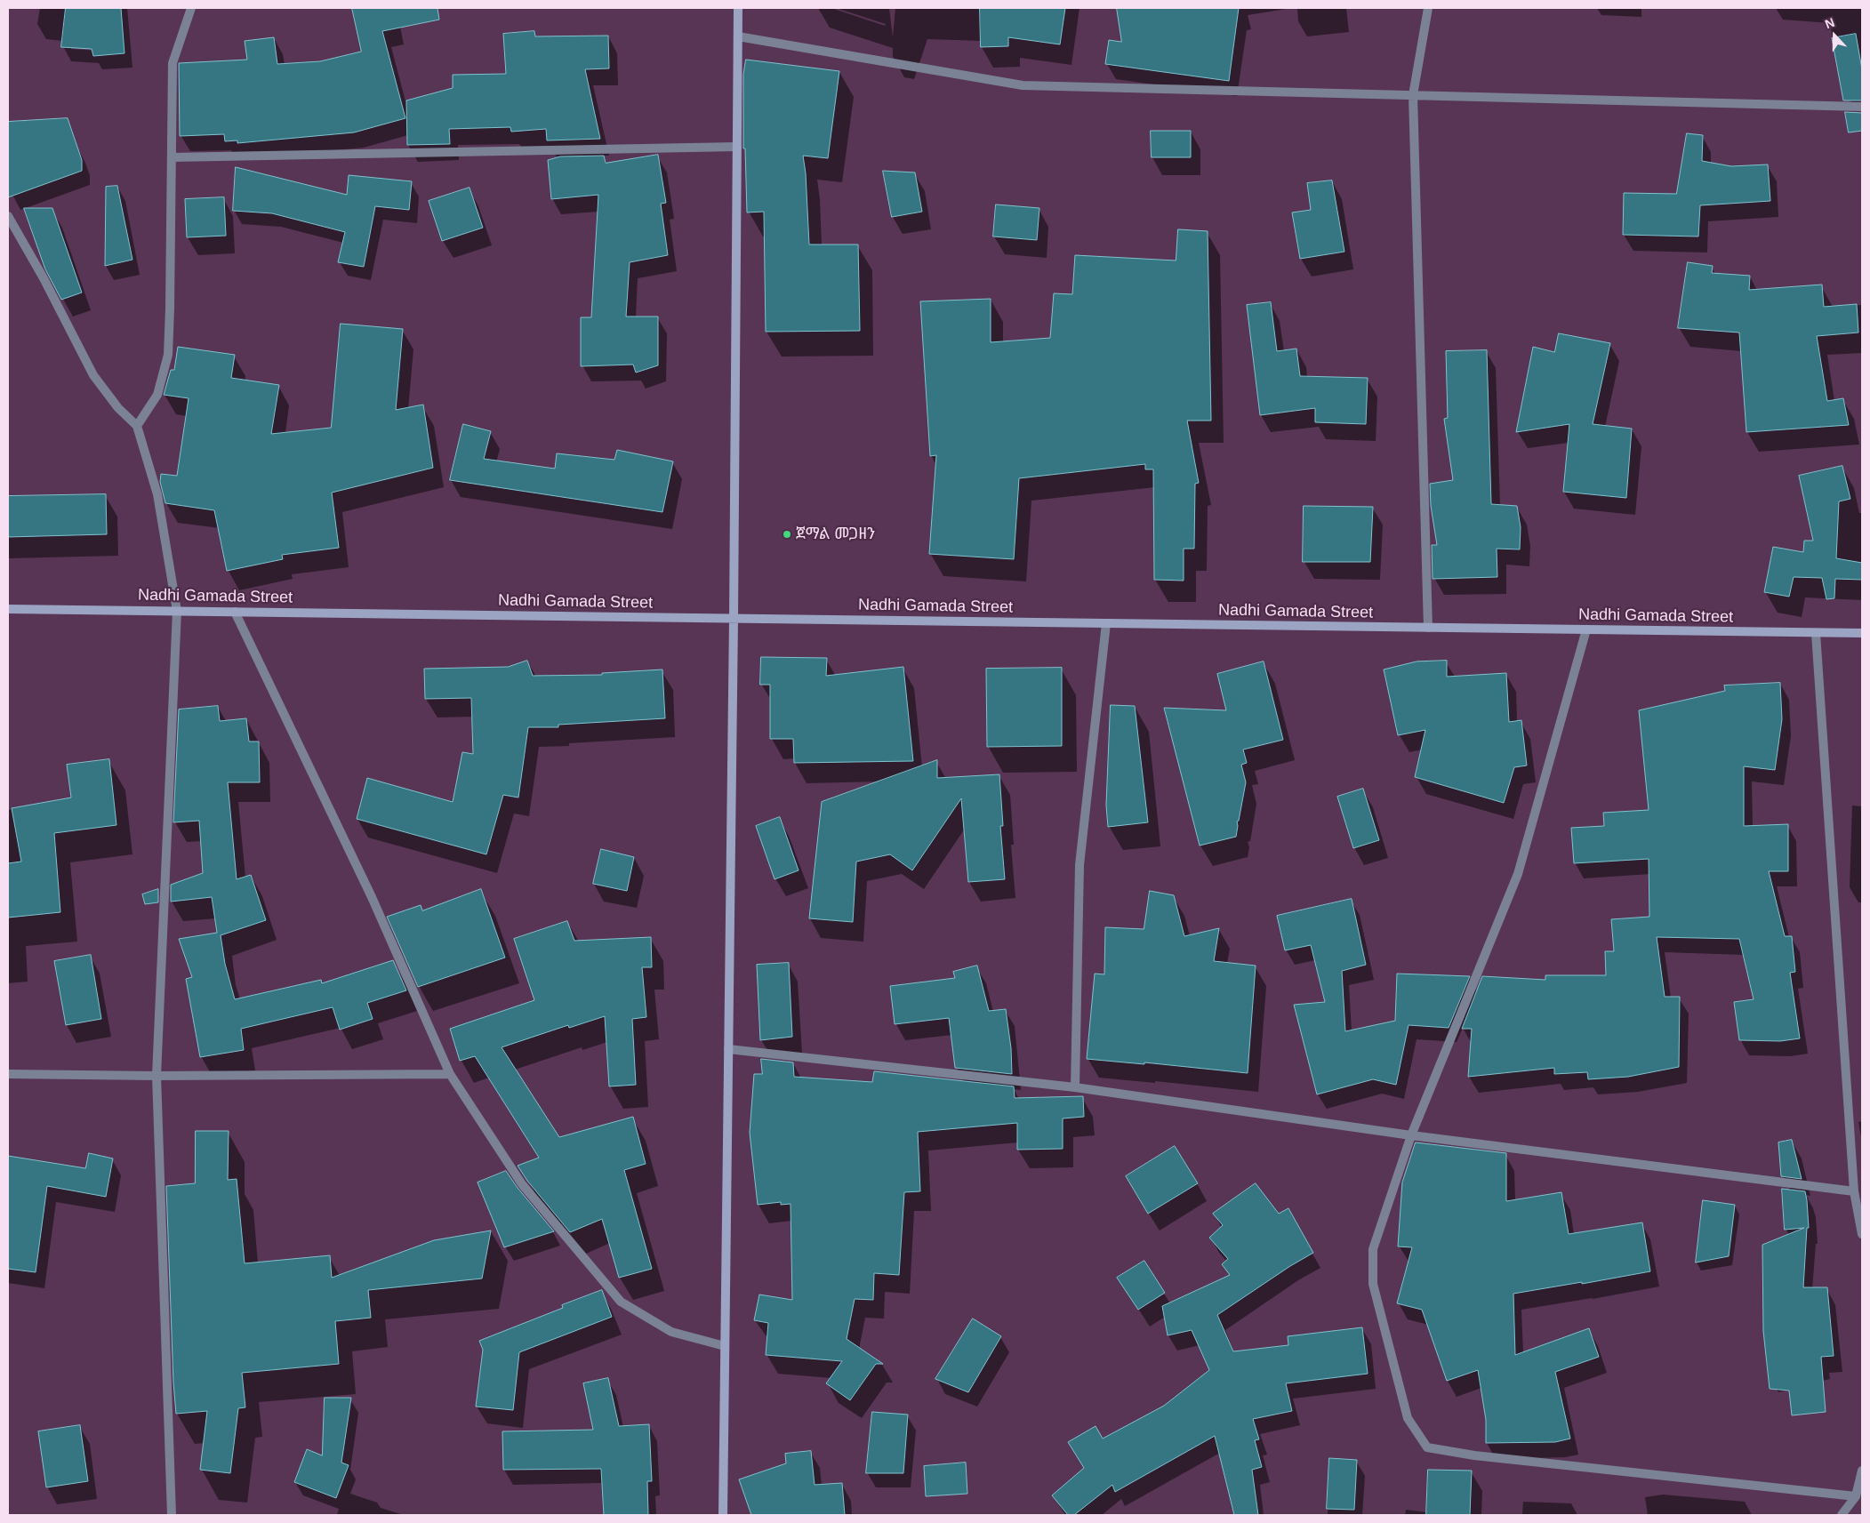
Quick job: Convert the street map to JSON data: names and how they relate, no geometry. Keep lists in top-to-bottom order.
{
  "streets": {
    "street": ["Nadhi Gamada Street"]
  },
  "places": ["ጀማል መጋዘን"],
  "north": "top"
}
